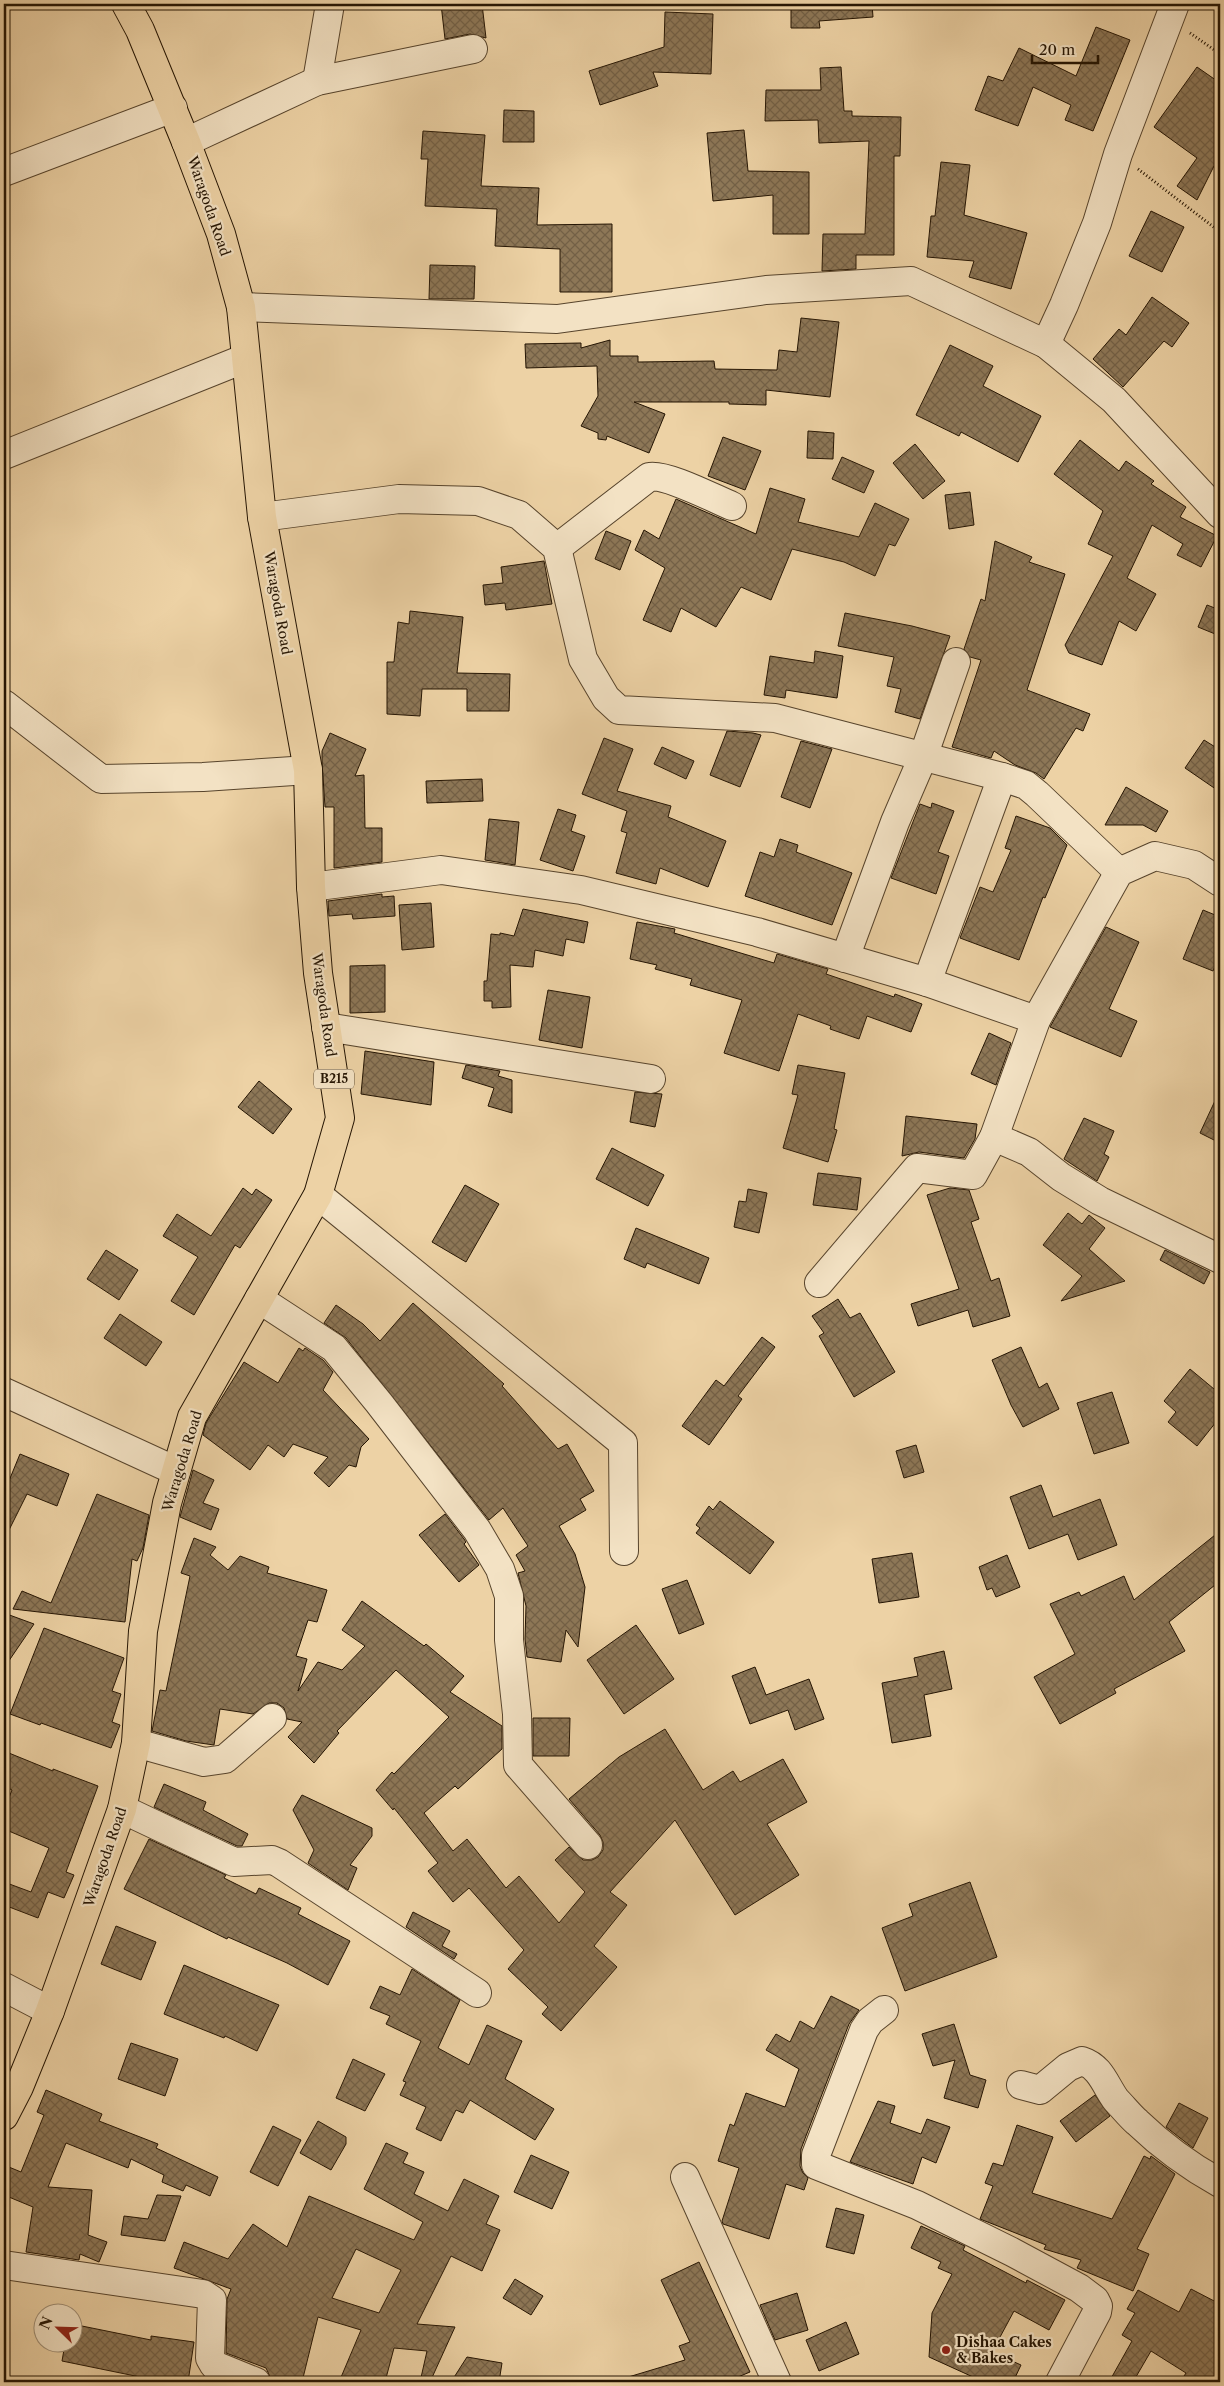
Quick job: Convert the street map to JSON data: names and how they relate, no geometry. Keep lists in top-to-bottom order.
{
  "streets": {
    "main road": ["Waragoda Road", "B215"]
  },
  "places": ["Dishaa Cakes & Bakes"],
  "scale_bar": "20 m",
  "north": "top left"
}
